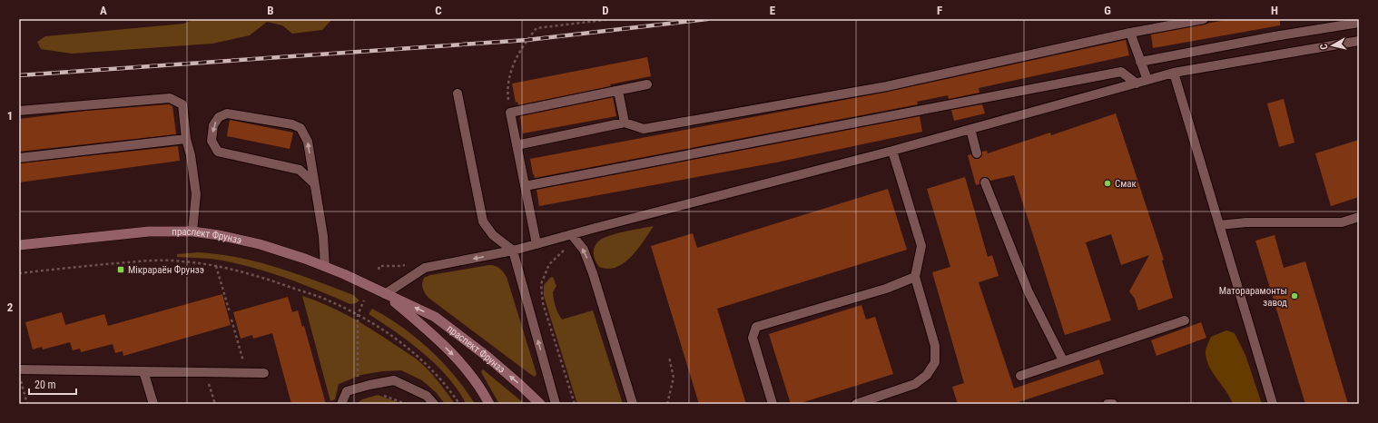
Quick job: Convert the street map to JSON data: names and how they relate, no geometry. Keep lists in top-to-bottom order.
{
  "streets": {
    "main road": ["праспект Фрунзэ"]
  },
  "places": {
    "other": ["Смак", "Маторарамонты завод"],
    "transit": ["Мікрараён Фрунзэ"]
  },
  "scale_bar": "20 m",
  "north": "left",
  "grid": {
    "columns": [
      "A",
      "B",
      "C",
      "D",
      "E",
      "F",
      "G",
      "H"
    ],
    "rows": ["1", "2"]
  }
}
